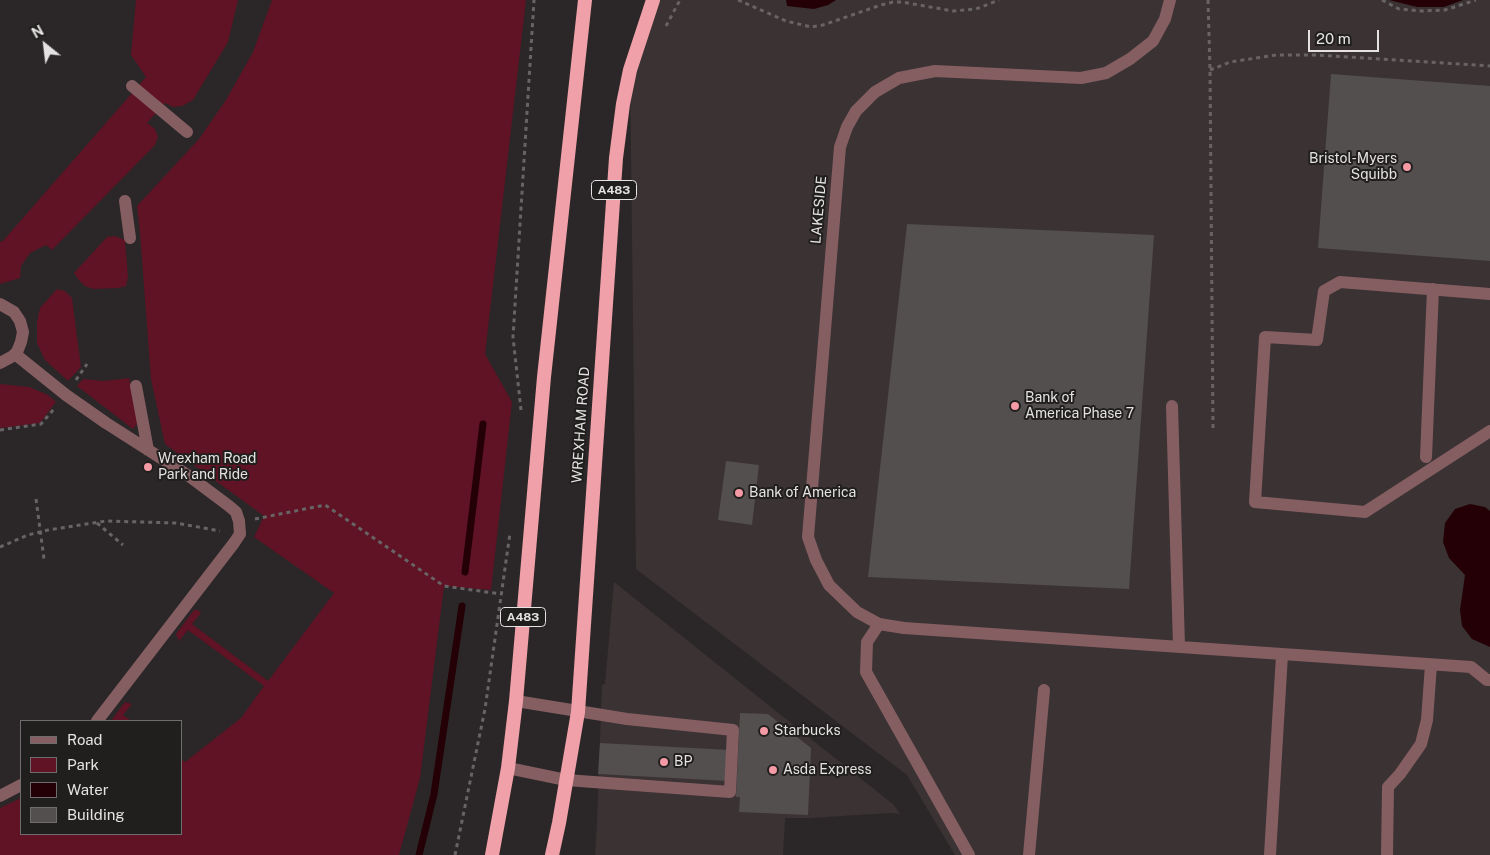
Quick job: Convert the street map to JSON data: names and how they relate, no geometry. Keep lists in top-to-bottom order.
{
  "streets": {
    "highway": ["A483", "WREXHAM ROAD"],
    "street": ["LAKESIDE"]
  },
  "places": [
    "Bristol-Myers Squibb",
    "Bank of America Phase 7",
    "Wrexham Road Park and Ride",
    "Bank of America",
    "Starbucks",
    "BP",
    "Asda Express"
  ],
  "legend": [
    "Road",
    "Park",
    "Water",
    "Building"
  ],
  "scale_bar": "20 m",
  "north": "top left"
}
